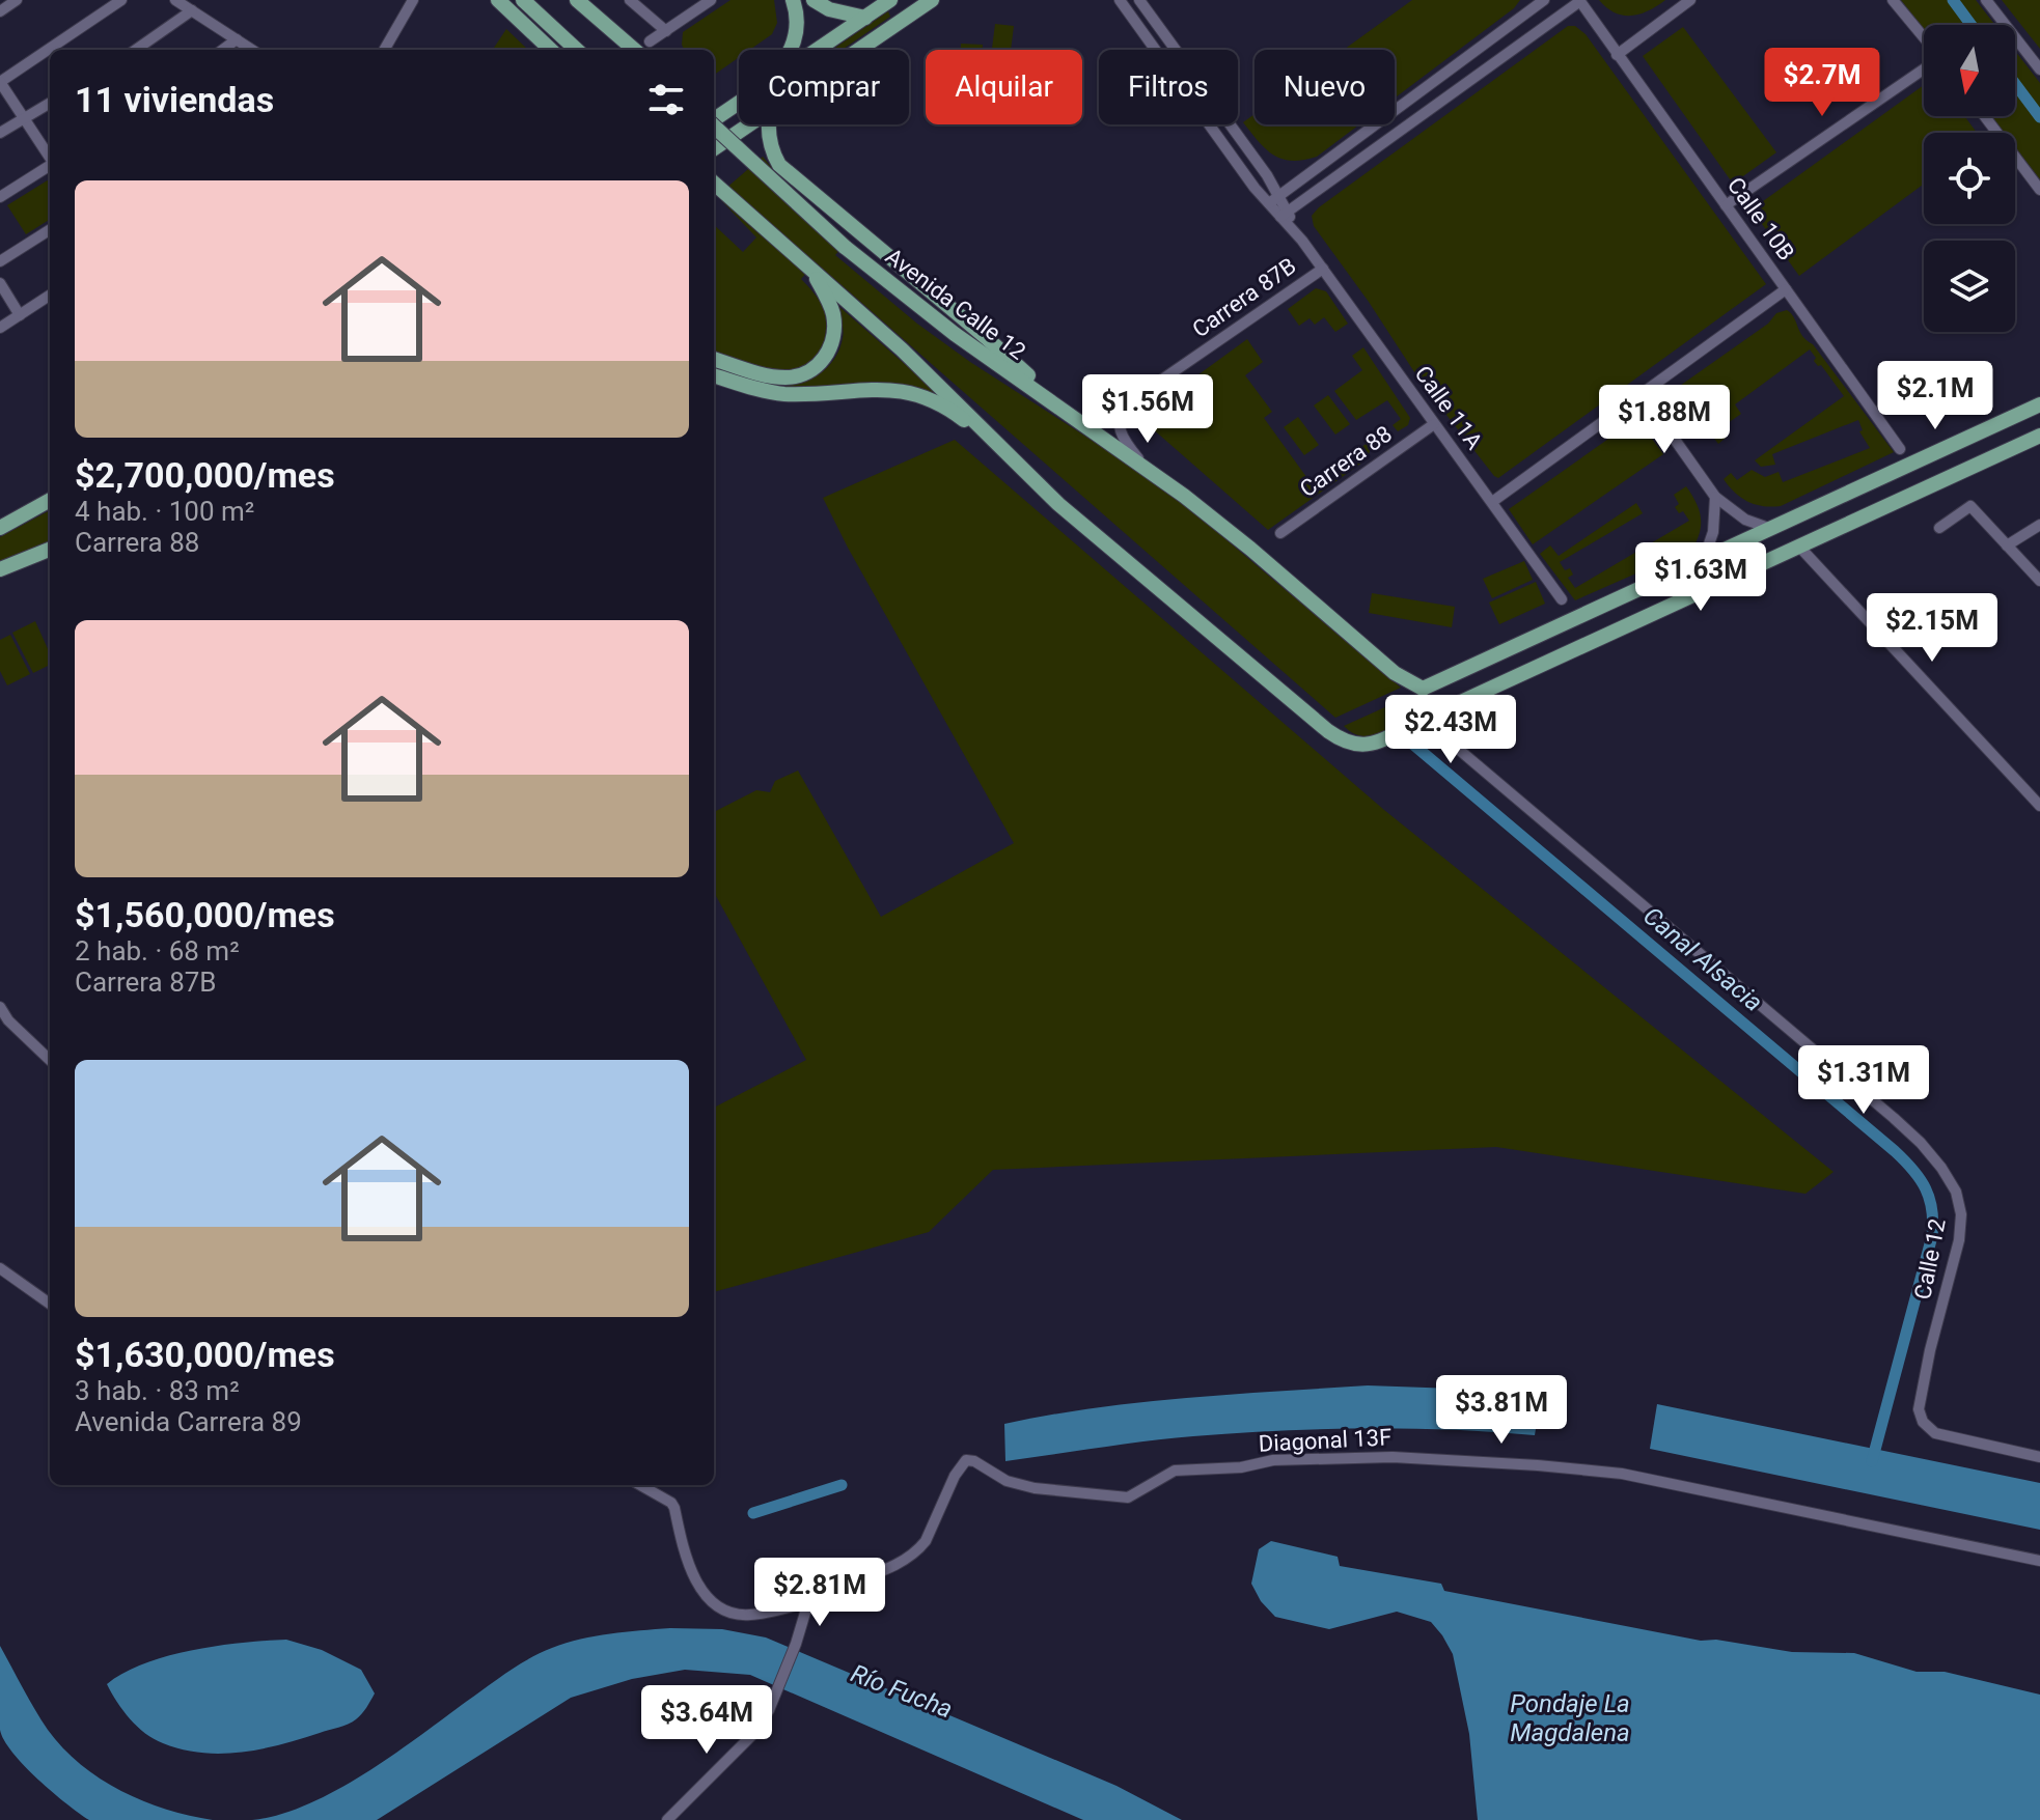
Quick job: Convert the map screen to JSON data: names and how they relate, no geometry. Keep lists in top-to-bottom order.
{
  "streets": {
    "main road": ["Avenida Calle 12"],
    "street": [
      "Calle 10B",
      "Carrera 87B",
      "Calle 11A",
      "Carrera 88",
      "Calle 12",
      "Diagonal 13F"
    ]
  },
  "crossings": [
    ["Carrera 87B", "Avenida Calle 12"],
    ["Carrera 87B", "Calle 11A"],
    ["Calle 11A", "Carrera 88"]
  ],
  "water": ["Canal Alsacia", "Río Fucha", "Pondaje La Magdalena"],
  "north": "bottom",
  "page": {
    "price": [
      "$2.7M",
      "$2.1M",
      "$1.56M",
      "$1.88M",
      "$1.63M",
      "$2.15M",
      "$2.43M",
      "$1.31M",
      "$3.81M",
      "$2.81M",
      "$3.64M"
    ],
    "chip": [
      "Comprar",
      "Alquilar",
      "Filtros",
      "Nuevo"
    ],
    "heading": "11 viviendas",
    "list": [
      {
        "name": "$2,700,000/mes",
        "note": "4 hab. · 100 m² · Carrera 88"
      },
      {
        "name": "$1,560,000/mes",
        "note": "2 hab. · 68 m² · Carrera 87B"
      },
      {
        "name": "$1,630,000/mes",
        "note": "3 hab. · 83 m² · Avenida Carrera 89"
      }
    ]
  }
}
